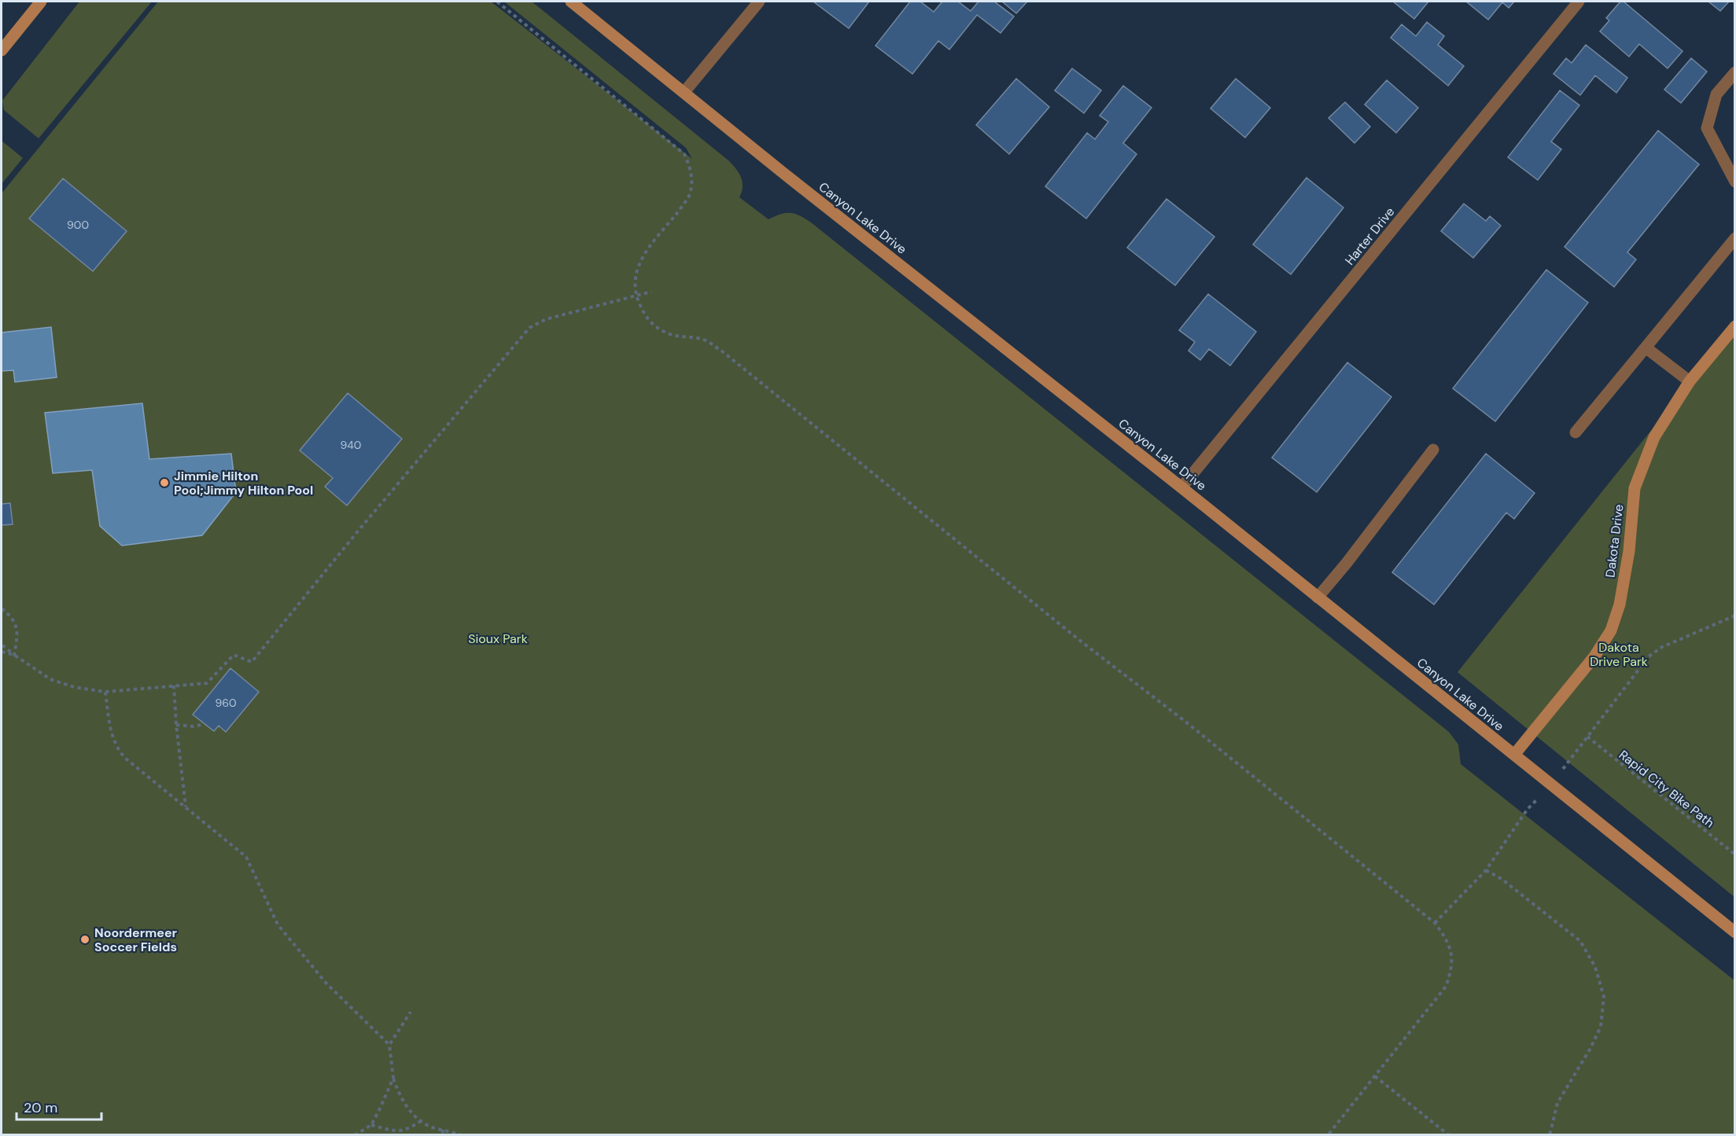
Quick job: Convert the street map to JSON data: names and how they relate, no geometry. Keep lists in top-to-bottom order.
{
  "streets": {
    "street": ["Canyon Lake Drive", "Harter Drive", "Dakota Drive"],
    "path": ["Rapid City Bike Path"]
  },
  "crossings": [
    ["Canyon Lake Drive", "Harter Drive"],
    ["Canyon Lake Drive", "Dakota Drive"]
  ],
  "parks": ["Sioux Park", "Dakota Drive Park"],
  "places": ["Jimmie Hilton Pool;Jimmy Hilton Pool", "Noordermeer Soccer Fields"],
  "house_numbers": ["900", "940", "960"],
  "scale_bar": "20 m"
}
